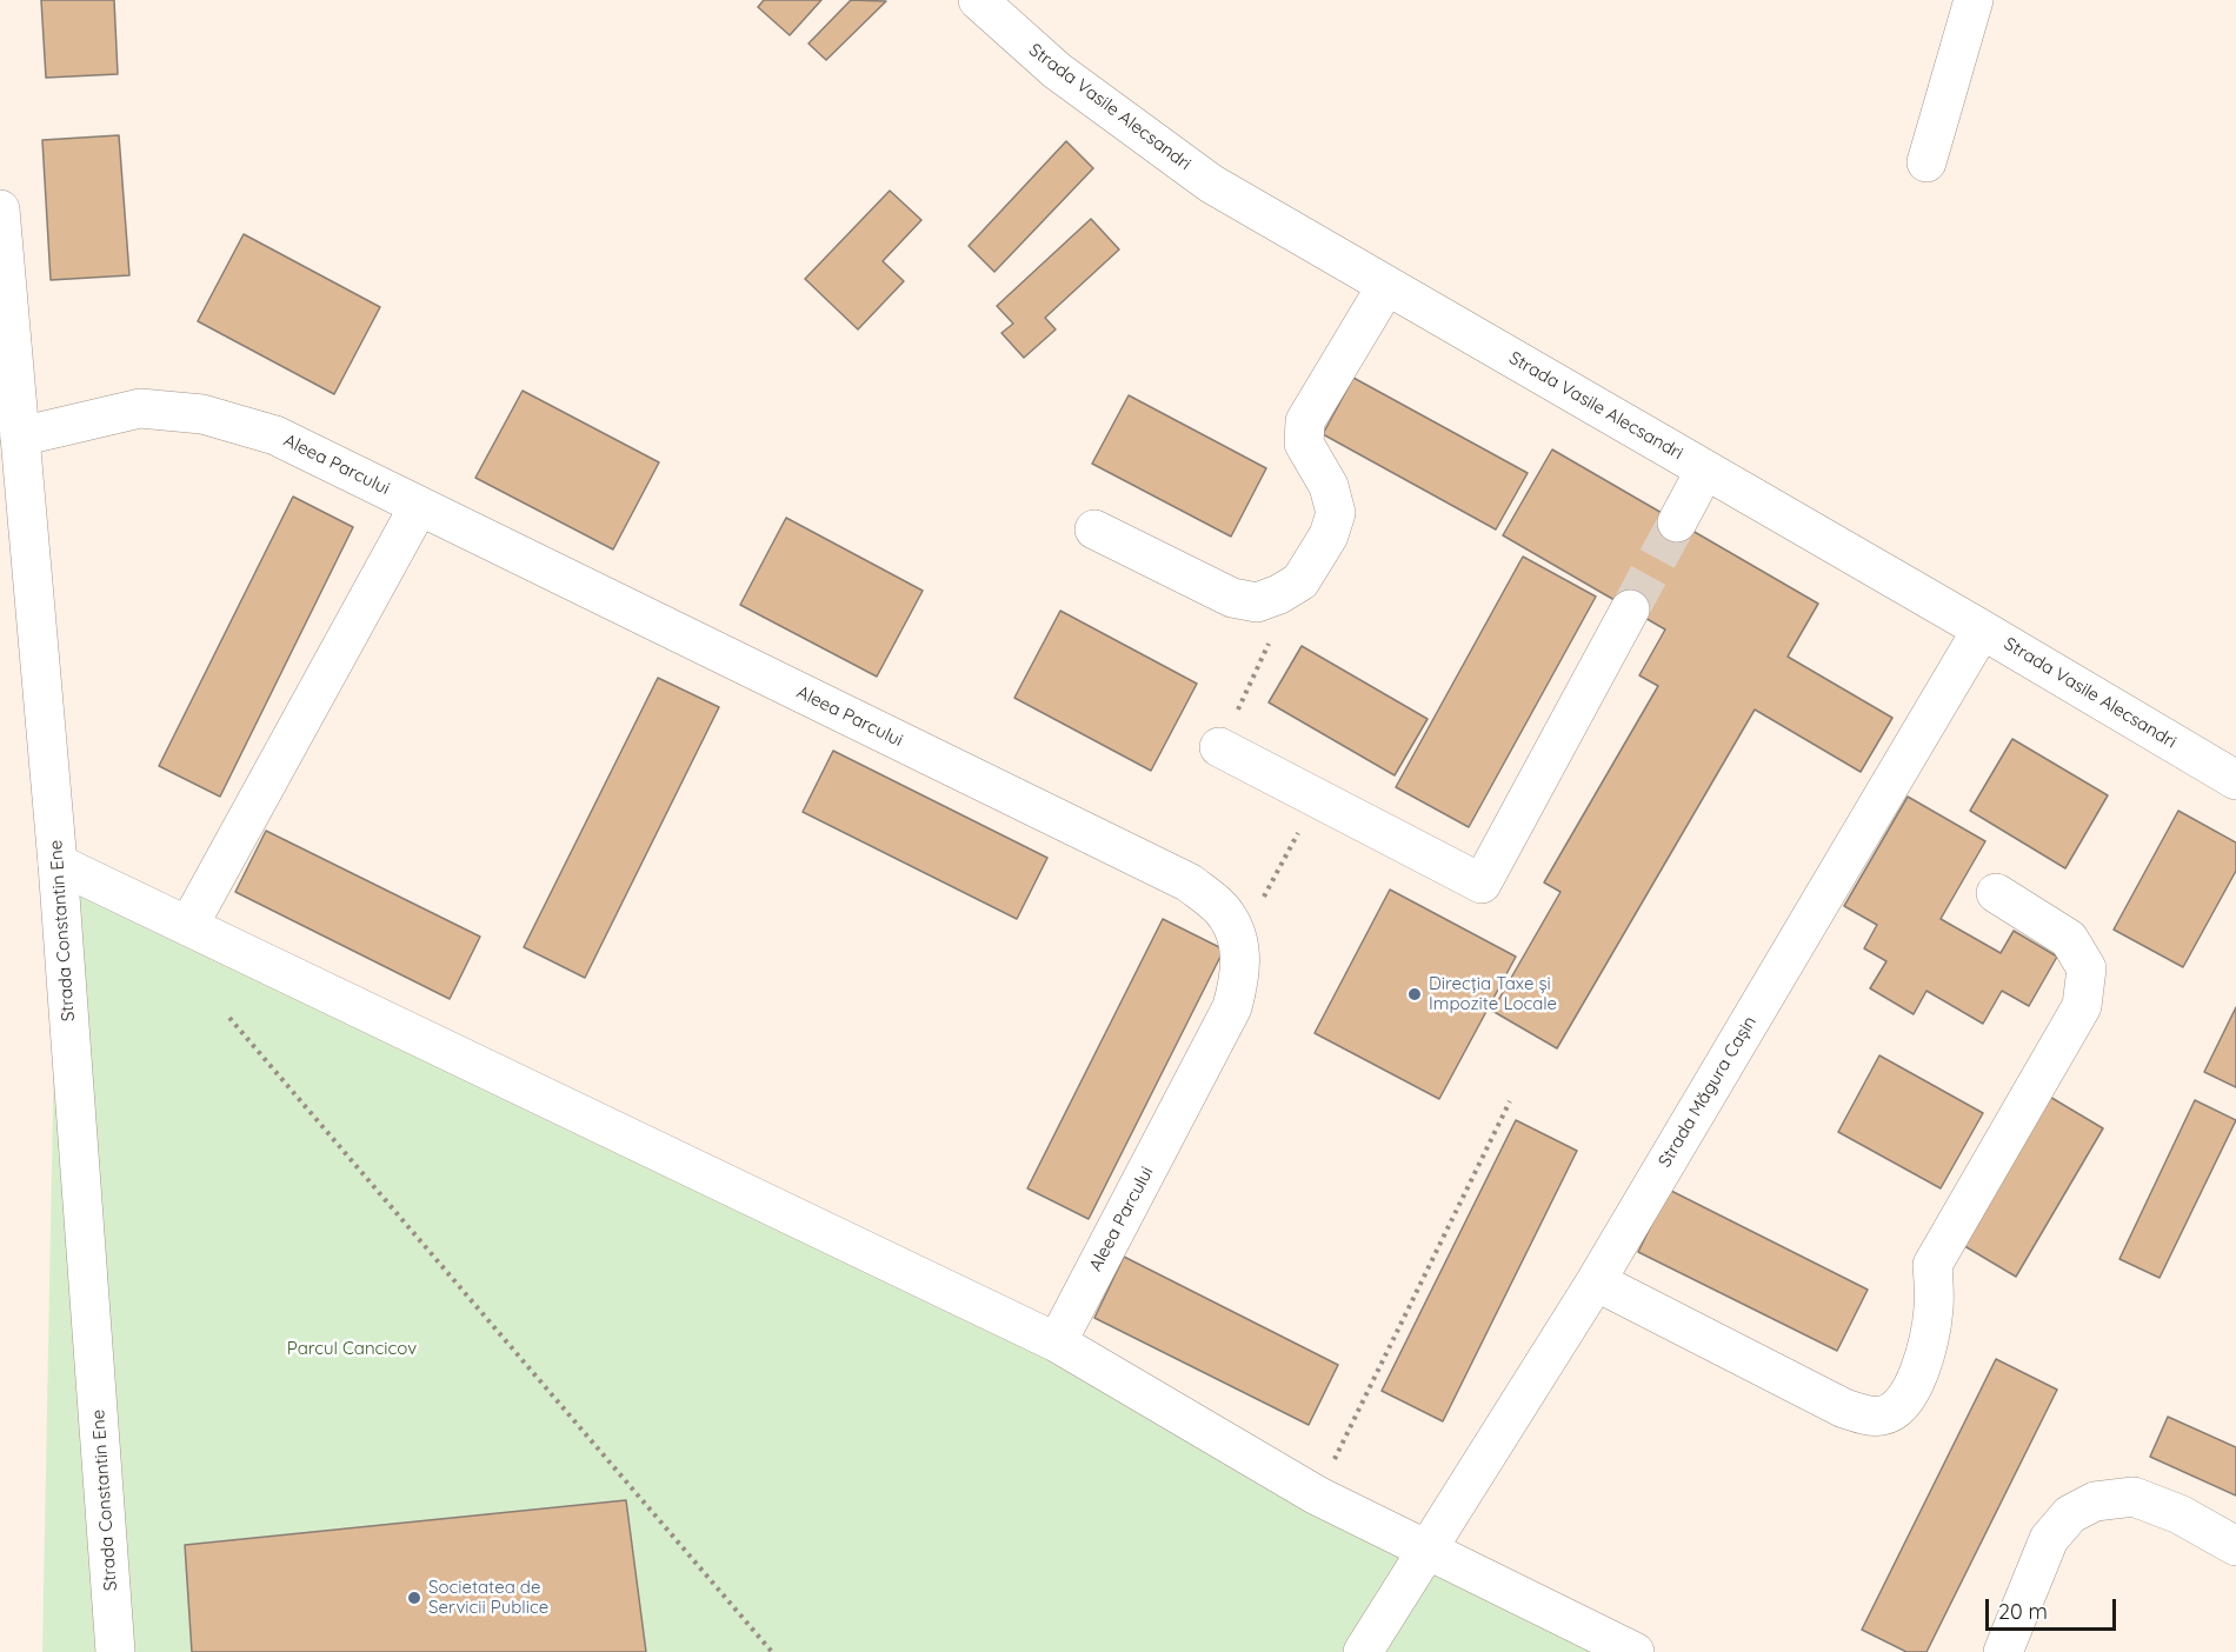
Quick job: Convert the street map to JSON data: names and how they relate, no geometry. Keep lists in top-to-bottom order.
{
  "streets": {
    "street": [
      "Strada Vasile Alecsandri",
      "Aleea Parcului",
      "Strada Constantin Ene",
      "Strada Măgura Cașin"
    ]
  },
  "crossings": [
    ["Strada Vasile Alecsandri", "Strada Măgura Cașin"],
    ["Aleea Parcului", "Strada Constantin Ene"]
  ],
  "parks": ["Parcul Cancicov"],
  "places": ["Direcția Taxe și Impozite Locale", "Societatea de Servicii Publice"],
  "scale_bar": "20 m"
}
